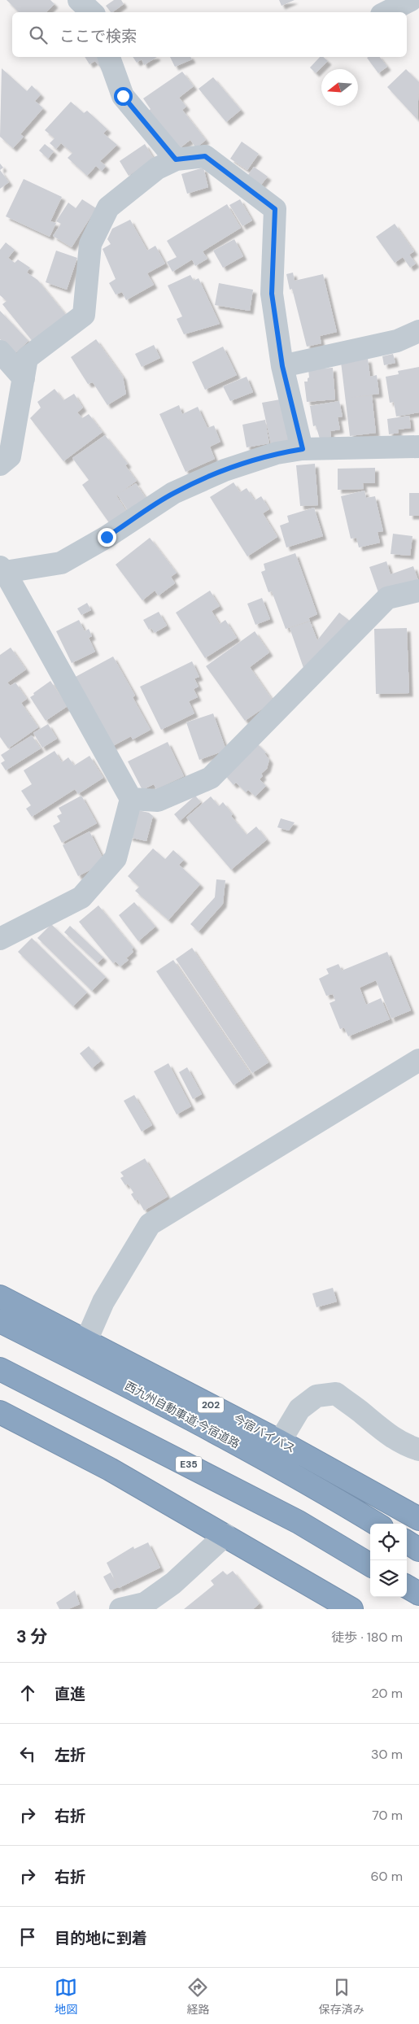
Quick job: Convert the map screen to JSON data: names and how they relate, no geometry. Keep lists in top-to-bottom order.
{
  "streets": {
    "highway": [
      "202",
      "西九州自動車道;今宿道路",
      "今宿バイパス",
      "E35"
    ]
  },
  "north": "left",
  "page": {
    "search": "ここで検索",
    "heading": ["3 分", "徒歩 · 180 m"],
    "list": [
      ["直進", "20 m"],
      ["左折", "30 m"],
      ["右折", "70 m"],
      ["右折", "60 m"],
      "目的地に到着"
    ],
    "nav": ["地図", "経路", "保存済み"]
  }
}
